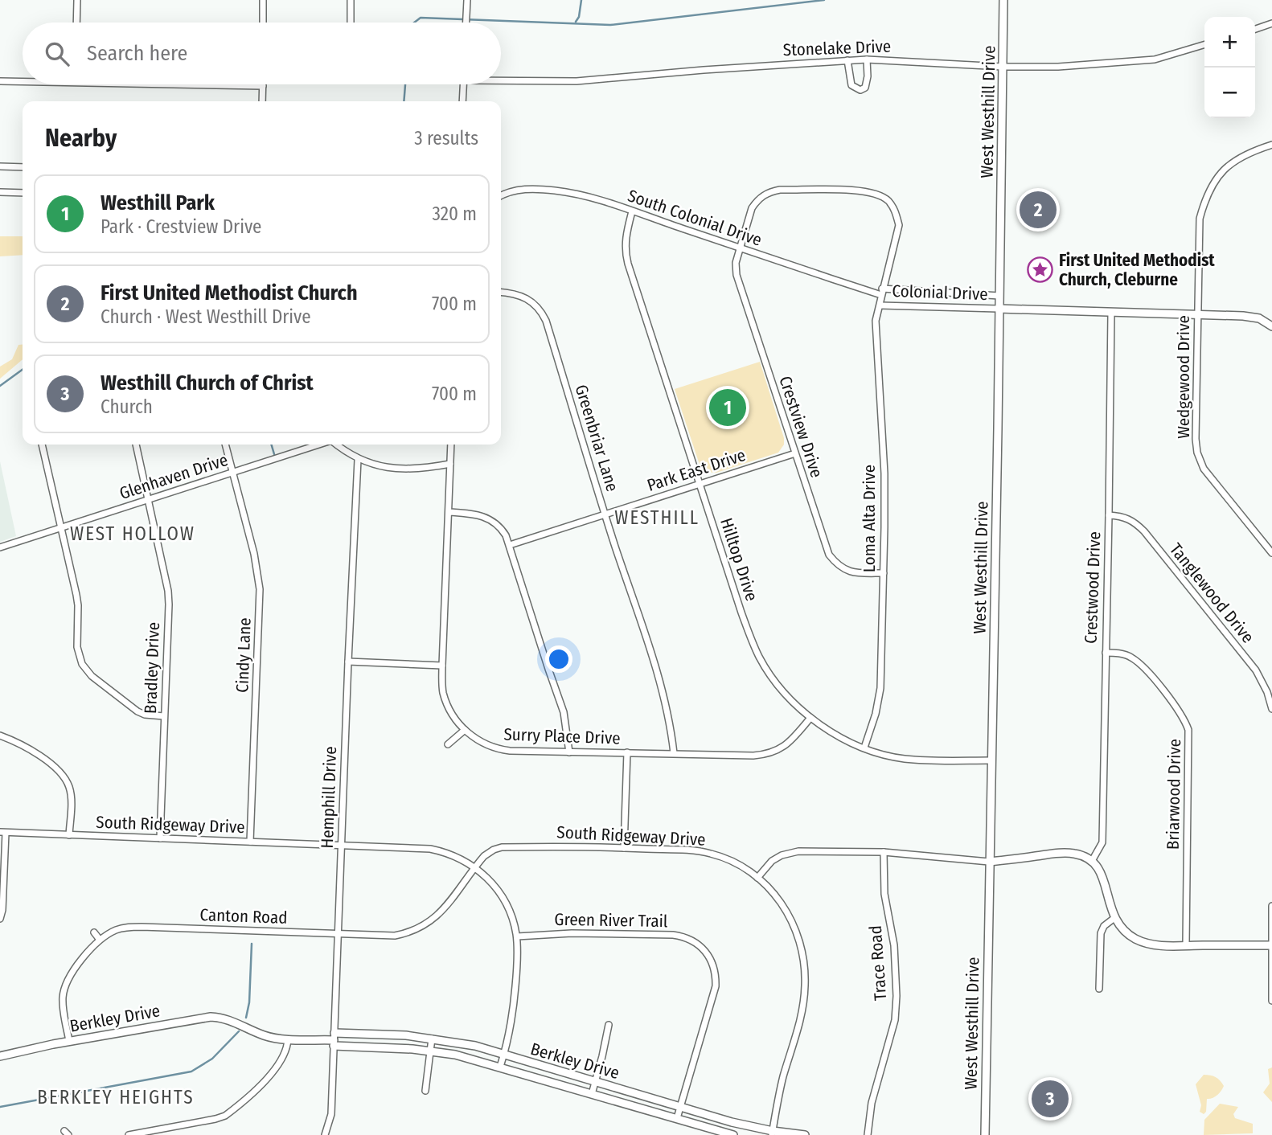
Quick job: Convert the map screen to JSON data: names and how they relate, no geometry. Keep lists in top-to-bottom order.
{
  "streets": {
    "street": [
      "Stonelake Drive",
      "West Westhill Drive",
      "South Colonial Drive",
      "Colonial Drive",
      "Wedgewood Drive",
      "Crestview Drive",
      "Greenbriar Lane",
      "Park East Drive",
      "Glenhaven Drive",
      "Loma Alta Drive",
      "Hilltop Drive",
      "Crestwood Drive",
      "Tanglewood Drive",
      "Cindy Lane",
      "Bradley Drive",
      "Surry Place Drive",
      "Briarwood Drive",
      "Hemphill Drive",
      "South Ridgeway Drive",
      "Canton Road",
      "Green River Trail",
      "Trace Road",
      "Berkley Drive"
    ]
  },
  "crossings": [
    ["Stonelake Drive", "West Westhill Drive"],
    ["West Westhill Drive", "Colonial Drive"],
    ["West Westhill Drive", "Hilltop Drive"],
    ["South Colonial Drive", "Colonial Drive"],
    ["South Colonial Drive", "Crestview Drive"],
    ["South Colonial Drive", "Loma Alta Drive"],
    ["South Colonial Drive", "Hilltop Drive"],
    ["Colonial Drive", "Crestview Drive"],
    ["Colonial Drive", "Loma Alta Drive"],
    ["Crestview Drive", "Park East Drive"],
    ["Crestview Drive", "Loma Alta Drive"],
    ["Greenbriar Lane", "Park East Drive"],
    ["Greenbriar Lane", "Surry Place Drive"],
    ["Park East Drive", "Hilltop Drive"],
    ["Glenhaven Drive", "Cindy Lane"],
    ["Glenhaven Drive", "Bradley Drive"],
    ["Glenhaven Drive", "Surry Place Drive"],
    ["Glenhaven Drive", "Hemphill Drive"],
    ["Loma Alta Drive", "Hilltop Drive"],
    ["Hilltop Drive", "Surry Place Drive"],
    ["Crestwood Drive", "Tanglewood Drive"],
    ["Crestwood Drive", "Briarwood Drive"],
    ["Cindy Lane", "South Ridgeway Drive"],
    ["Bradley Drive", "South Ridgeway Drive"],
    ["Hemphill Drive", "South Ridgeway Drive"],
    ["Hemphill Drive", "Canton Road"],
    ["Hemphill Drive", "Berkley Drive"],
    ["South Ridgeway Drive", "Canton Road"],
    ["South Ridgeway Drive", "Berkley Drive"],
    ["Canton Road", "Berkley Drive"],
    ["Green River Trail", "Berkley Drive"]
  ],
  "districts": ["WESTHILL", "WEST HOLLOW", "BERKLEY HEIGHTS"],
  "places": {
    "place": ["First United Methodist Church, Cleburne"]
  },
  "page": {
    "map_buttons": ["+", "−"],
    "search": "Search here",
    "heading": ["Nearby", "3 results"],
    "list": [
      {
        "mark": "1",
        "name": "Westhill Park",
        "note": "Park · Crestview Drive",
        "value": "320 m"
      },
      {
        "mark": "2",
        "name": "First United Methodist Church",
        "note": "Church · West Westhill Drive",
        "value": "700 m"
      },
      {
        "mark": "3",
        "name": "Westhill Church of Christ",
        "note": "Church",
        "value": "700 m"
      }
    ],
    "pins": ["2", "1", "3"]
  }
}
